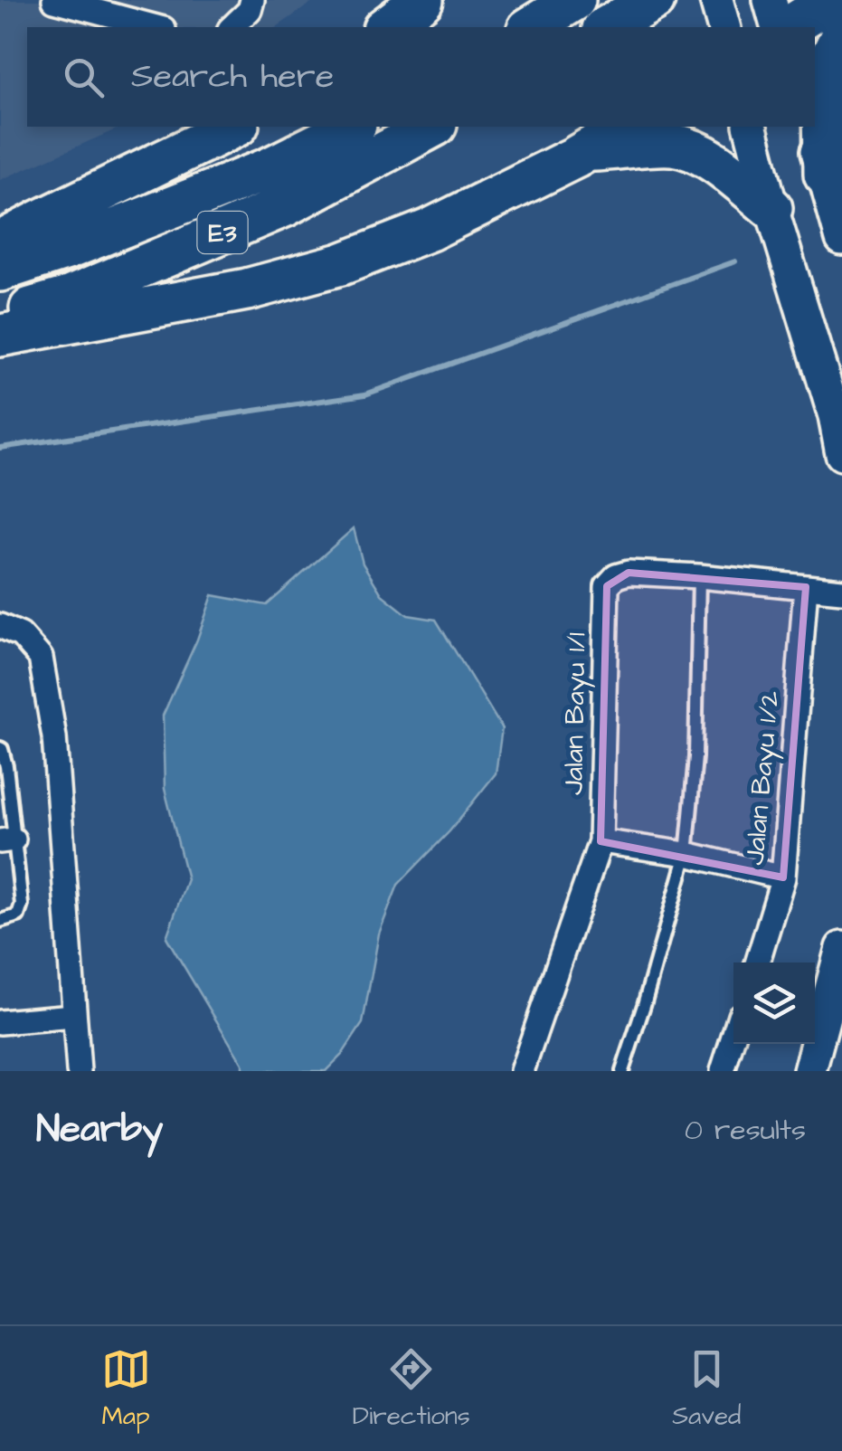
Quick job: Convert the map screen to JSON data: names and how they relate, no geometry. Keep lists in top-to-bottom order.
{
  "streets": {
    "highway": ["E3"],
    "street": ["Jalan Bayu 1/1", "Jalan Bayu 1/2"]
  },
  "crossings": [
    ["Jalan Bayu 1/1", "Jalan Bayu 1/2"]
  ],
  "page": {
    "search": "Search here",
    "heading": ["Nearby", "0 results"],
    "nav": ["Map", "Directions", "Saved"]
  }
}
